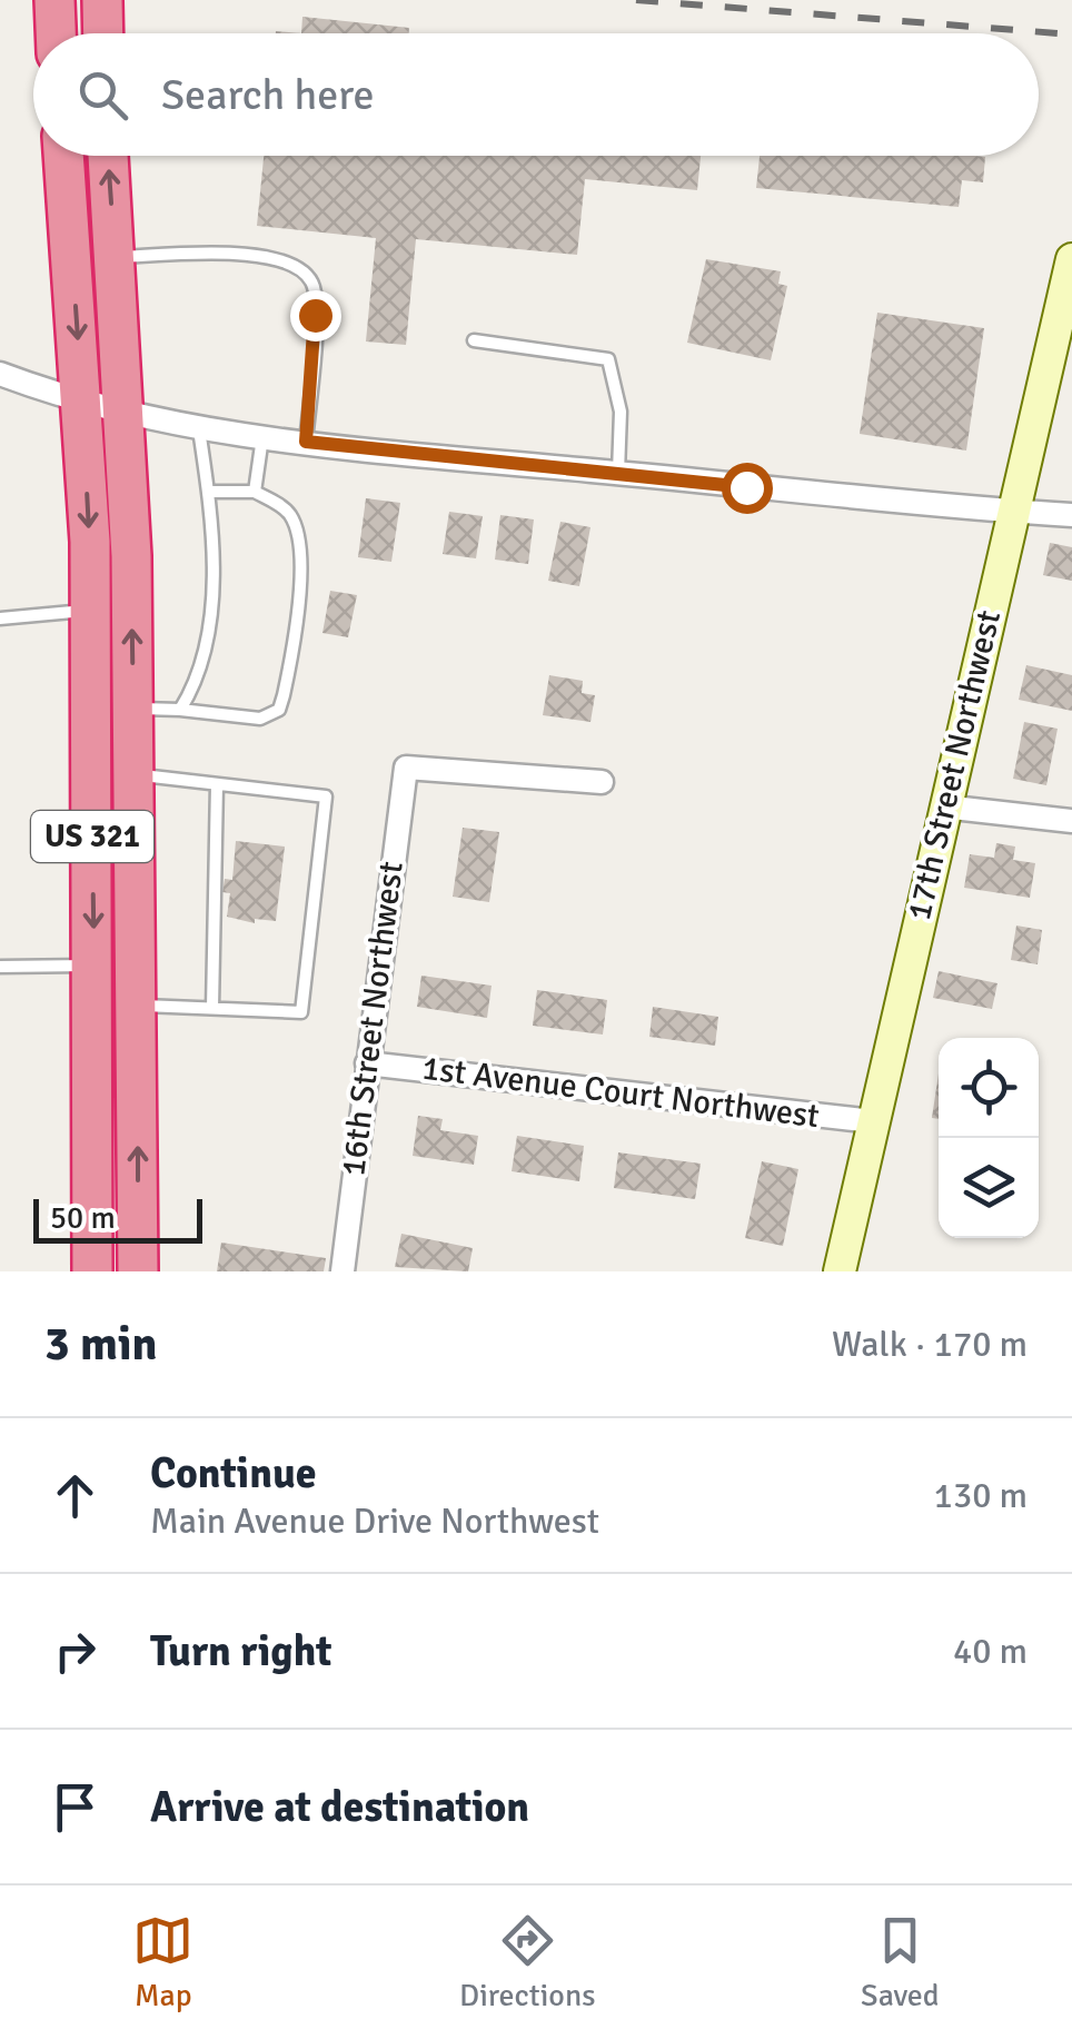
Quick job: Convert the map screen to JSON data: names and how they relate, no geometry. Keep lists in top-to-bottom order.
{
  "streets": {
    "highway": ["US 321"],
    "street": ["17th Street Northwest", "16th Street Northwest", "1st Avenue Court Northwest"]
  },
  "crossings": [
    ["17th Street Northwest", "1st Avenue Court Northwest"],
    ["16th Street Northwest", "1st Avenue Court Northwest"]
  ],
  "scale_bar": "50 m",
  "page": {
    "search": "Search here",
    "scale": "50 m",
    "heading": ["3 min", "Walk · 170 m"],
    "list": [
      ["Continue", "Main Avenue Drive Northwest", "130 m"],
      ["Turn right", "40 m"],
      "Arrive at destination"
    ],
    "nav": ["Map", "Directions", "Saved"]
  }
}
